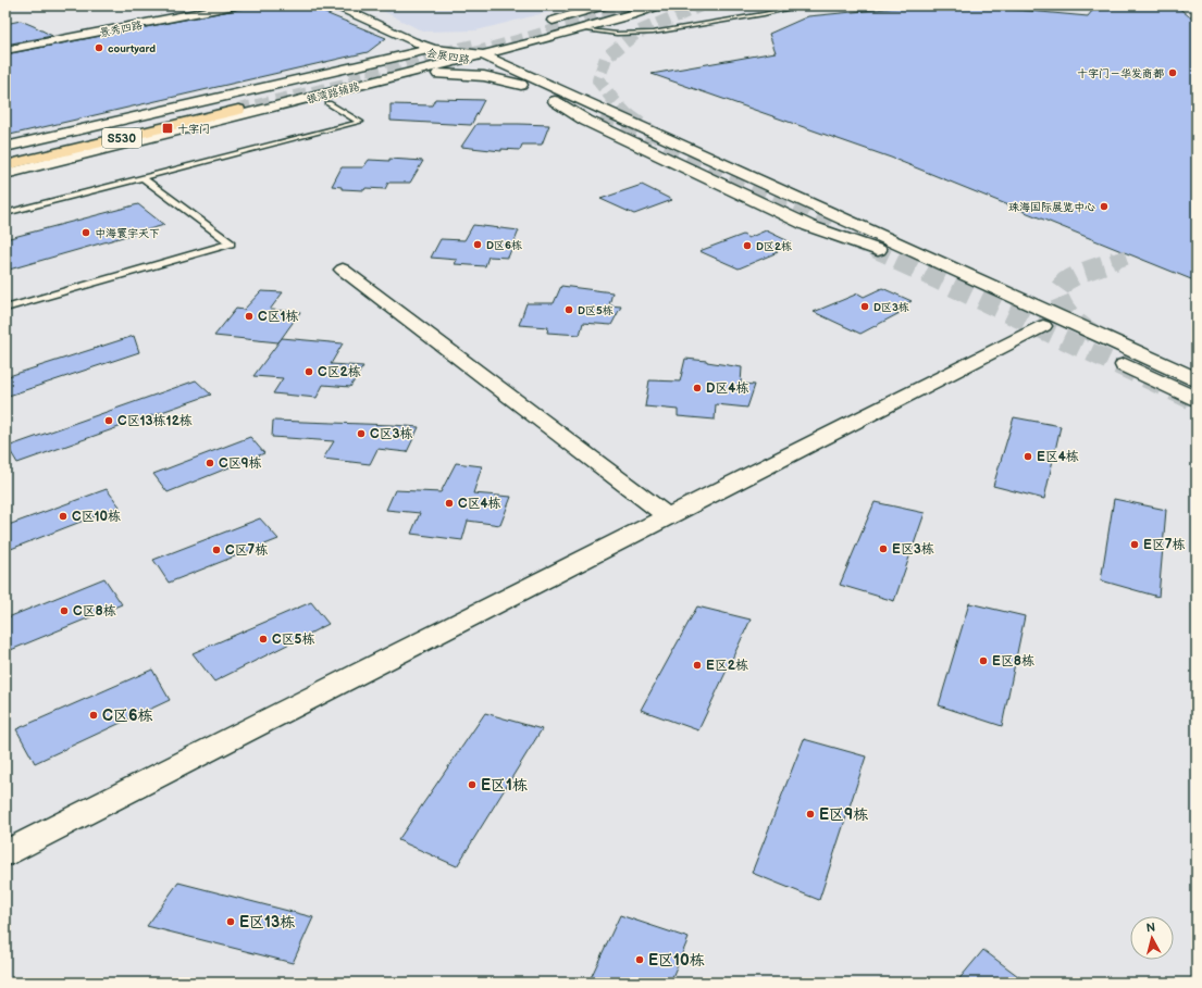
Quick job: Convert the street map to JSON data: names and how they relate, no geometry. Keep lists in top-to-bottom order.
{
  "streets": {
    "highway": ["S530"],
    "main road": ["会展四路", "银湾路辅路"],
    "street": ["景秀四路"]
  },
  "crossings": [
    ["会展四路", "银湾路辅路"]
  ],
  "places": {
    "other": [
      "courtyard",
      "十字门－华发商都",
      "珠海国际展览中心",
      "中海寰宇天下",
      "D区6栋",
      "D区2栋",
      "D区3栋",
      "D区5栋",
      "C区1栋",
      "C区2栋",
      "D区4栋",
      "C区13栋12栋",
      "C区3栋",
      "E区4栋",
      "C区9栋",
      "C区4栋",
      "C区10栋",
      "E区7栋",
      "E区3栋",
      "C区7栋",
      "C区8栋",
      "C区5栋",
      "E区8栋",
      "E区2栋",
      "C区6栋",
      "E区1栋",
      "E区9栋",
      "E区13栋",
      "E区10栋"
    ],
    "transit": ["十字门"]
  },
  "north": "top"
}
